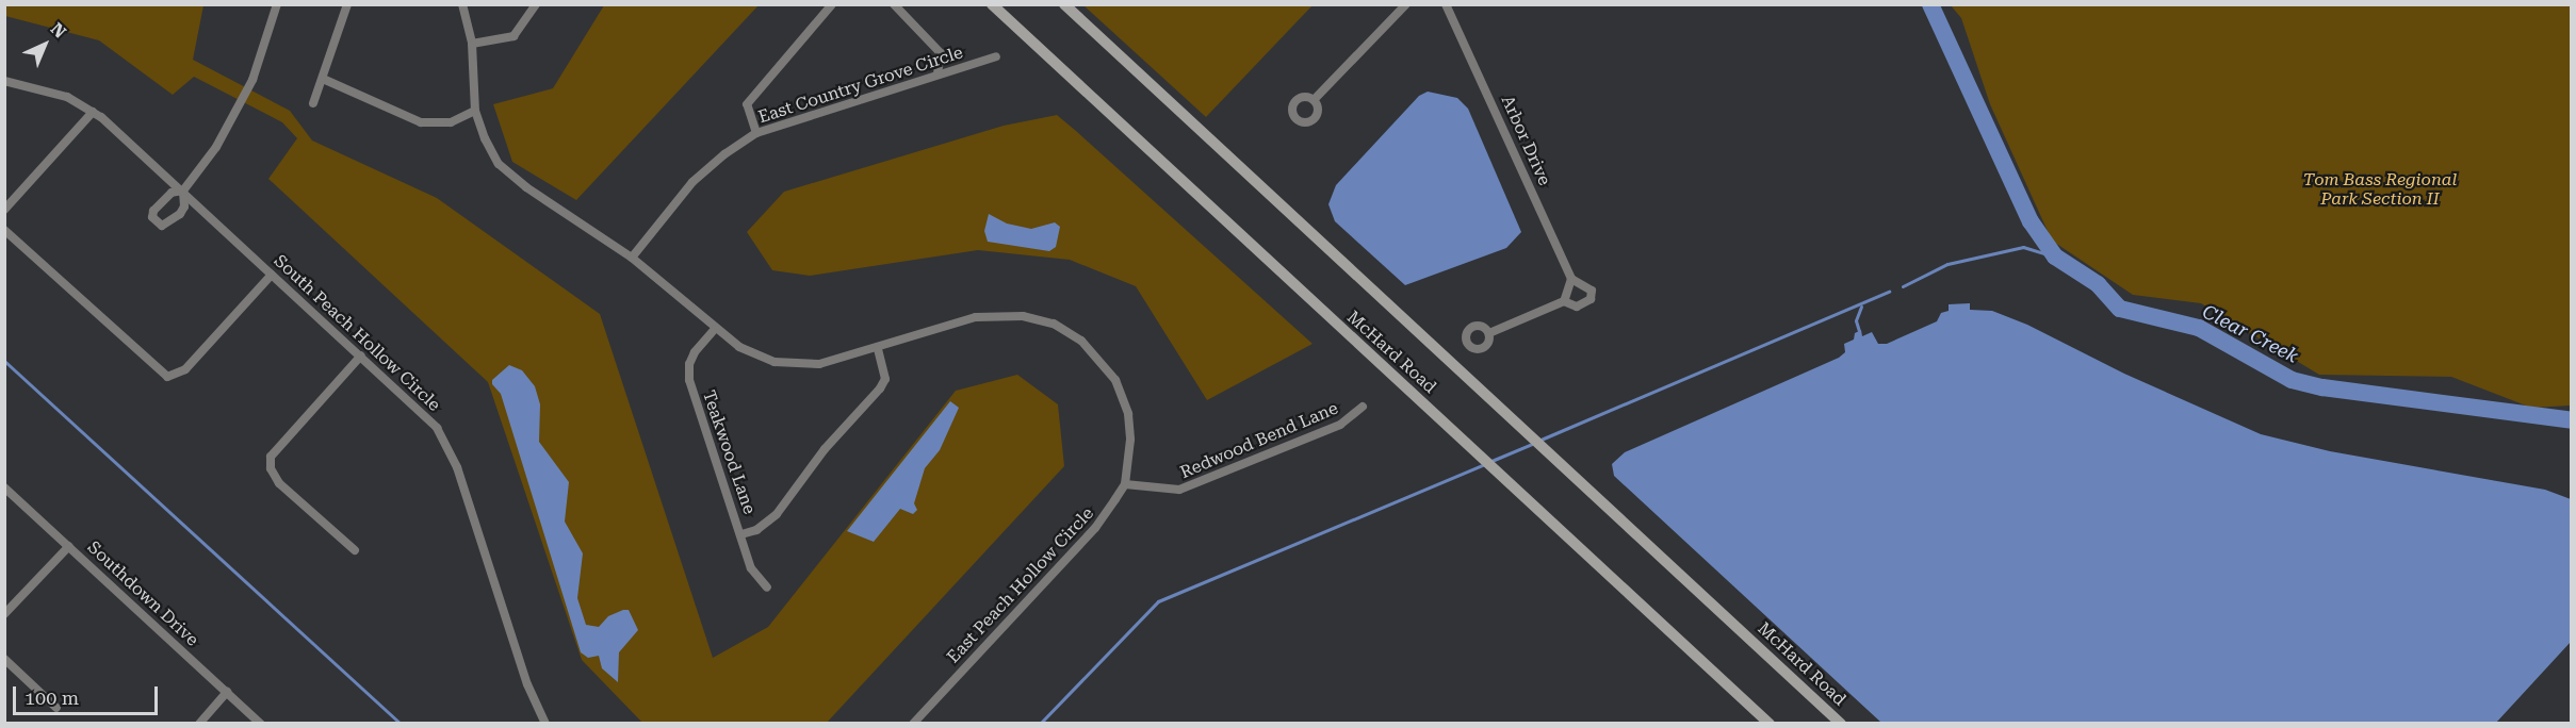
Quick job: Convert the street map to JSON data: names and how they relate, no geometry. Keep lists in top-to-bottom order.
{
  "streets": {
    "main road": ["McHard Road"],
    "street": [
      "East Country Grove Circle",
      "Arbor Drive",
      "South Peach Hollow Circle",
      "Redwood Bend Lane",
      "Teakwood Lane",
      "East Peach Hollow Circle",
      "Southdown Drive"
    ]
  },
  "crossings": [
    ["East Country Grove Circle", "East Peach Hollow Circle"],
    ["Redwood Bend Lane", "East Peach Hollow Circle"],
    ["Teakwood Lane", "East Peach Hollow Circle"]
  ],
  "water": ["Clear Creek"],
  "parks": ["Tom Bass Regional Park Section II"],
  "scale_bar": "100 m",
  "north": "top right"
}
